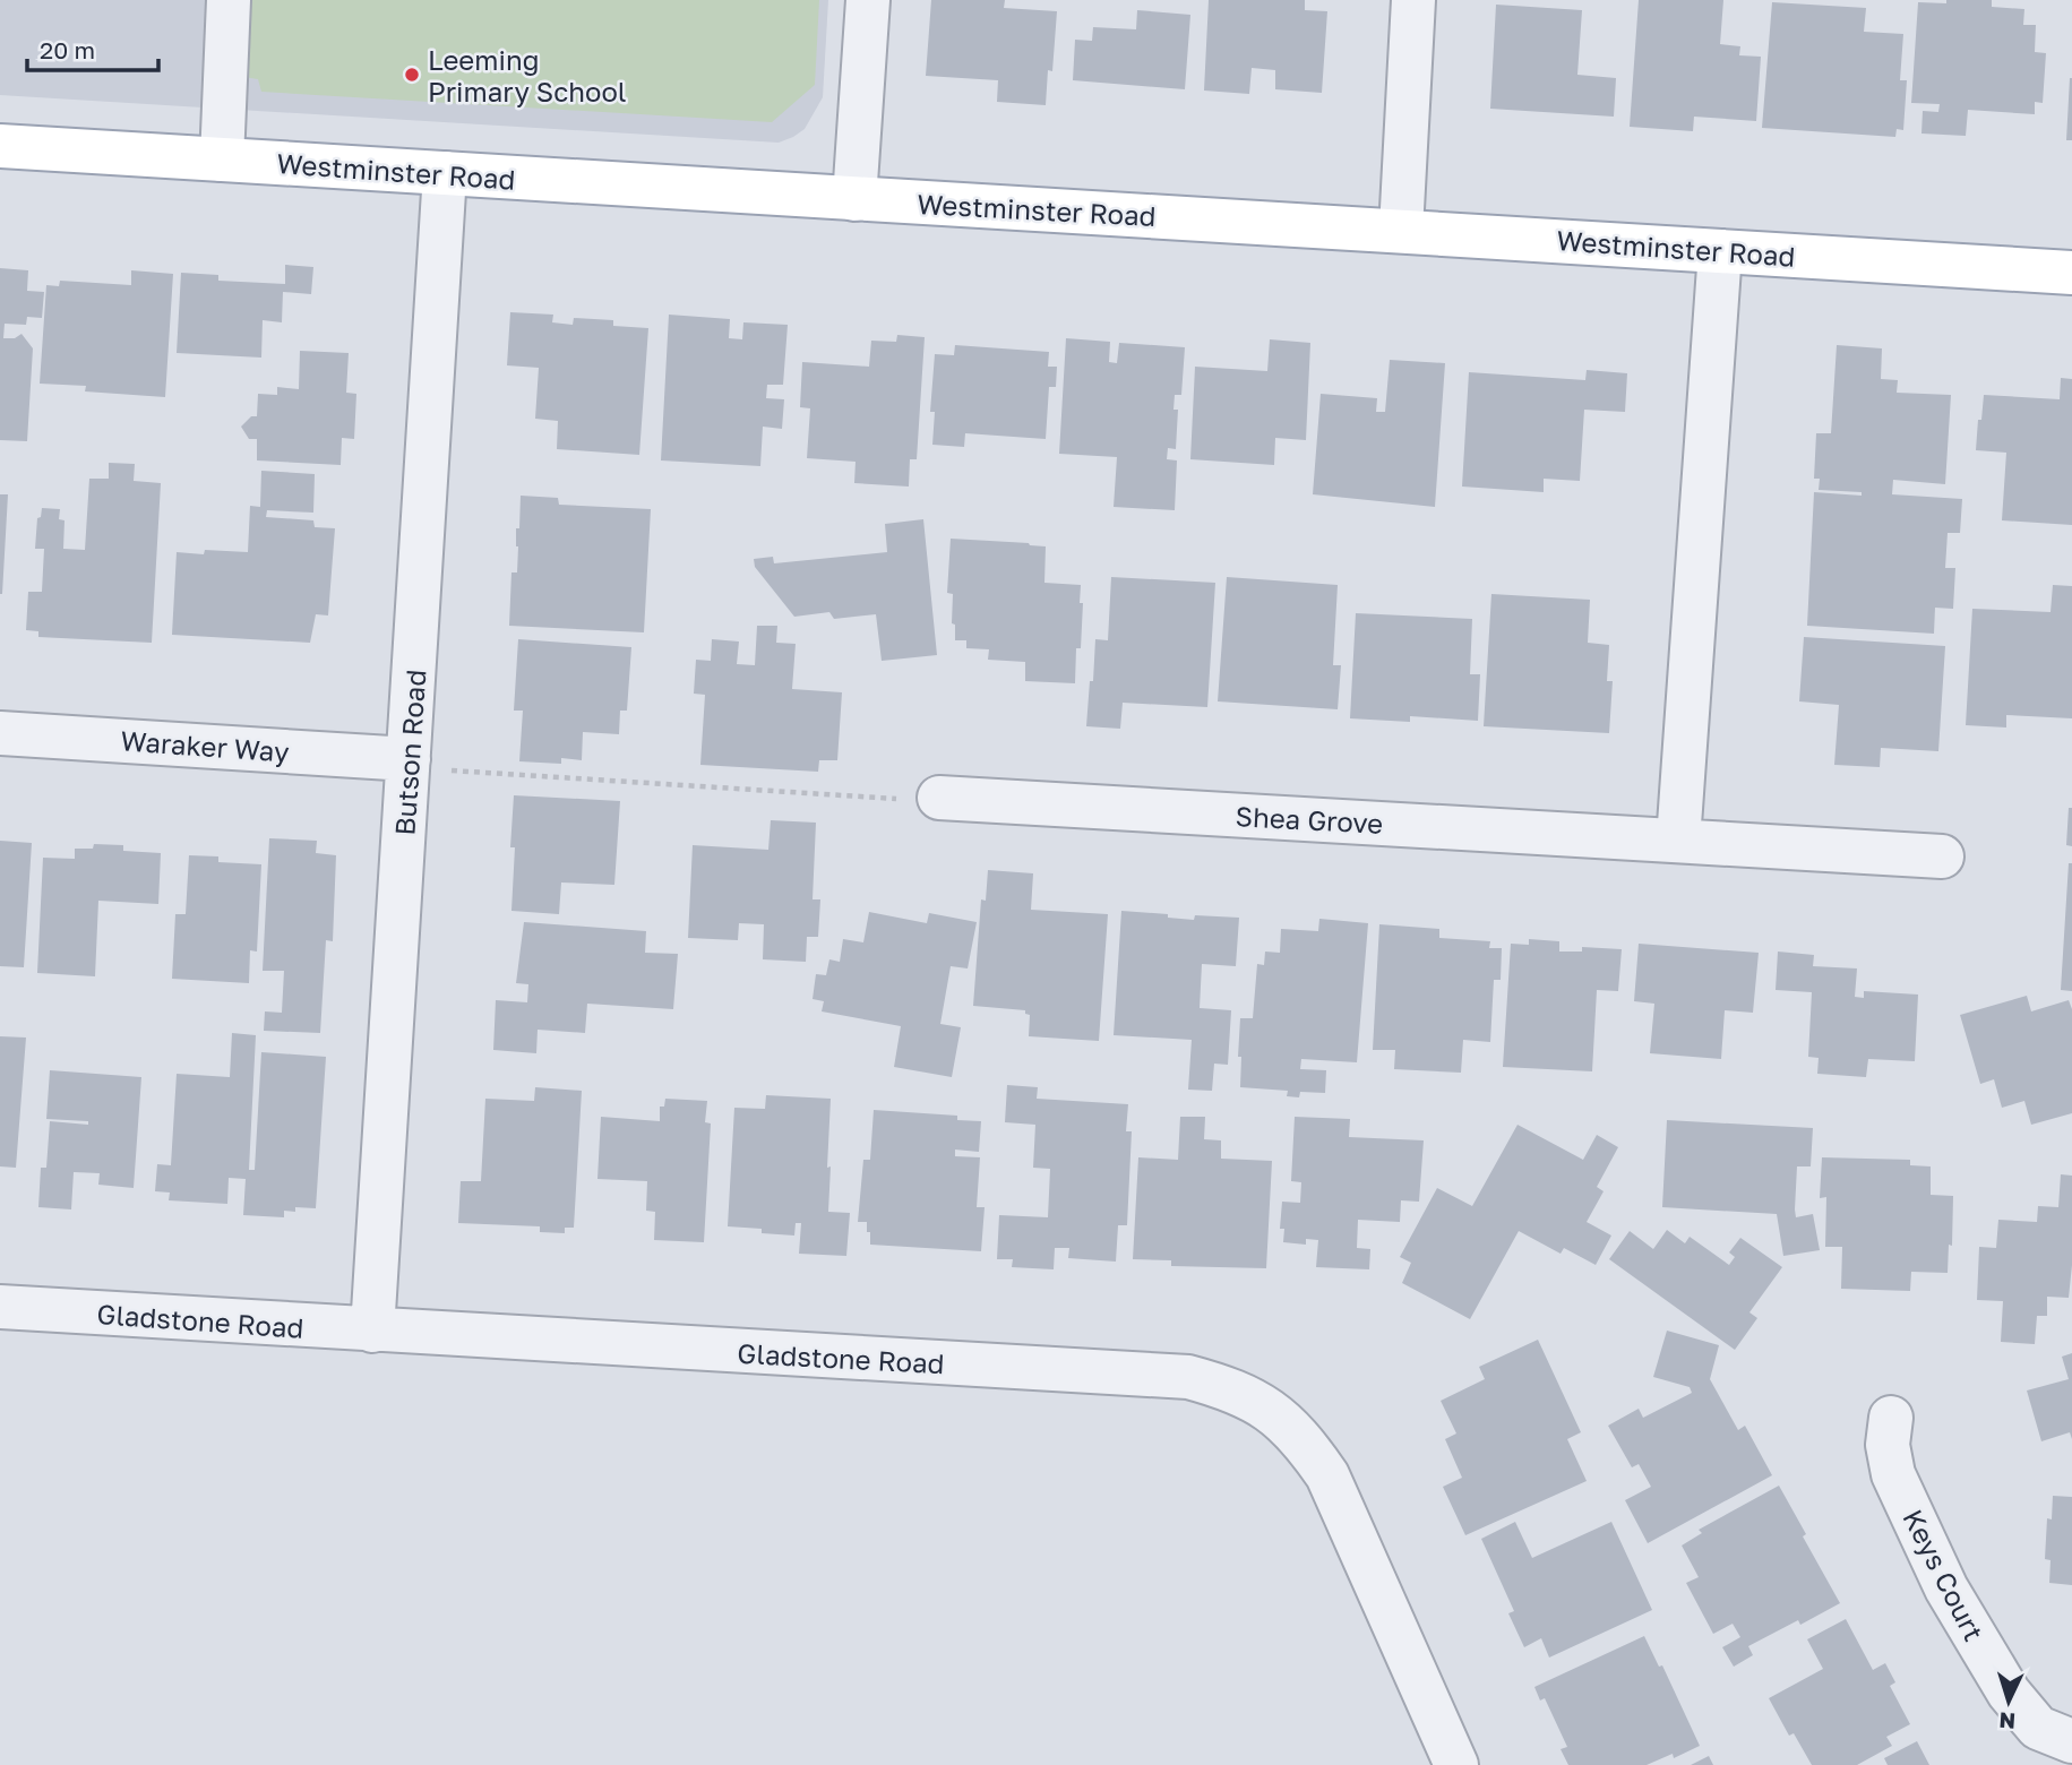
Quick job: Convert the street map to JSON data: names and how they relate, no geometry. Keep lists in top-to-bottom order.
{
  "streets": {
    "main road": ["Westminster Road"],
    "street": [
      "Waraker Way",
      "Butson Road",
      "Shea Grove",
      "Gladstone Road",
      "Keys Court"
    ]
  },
  "crossings": [
    ["Westminster Road", "Butson Road"],
    ["Waraker Way", "Butson Road"],
    ["Butson Road", "Gladstone Road"]
  ],
  "places": ["Leeming Primary School"],
  "scale_bar": "20 m",
  "north": "bottom"
}
